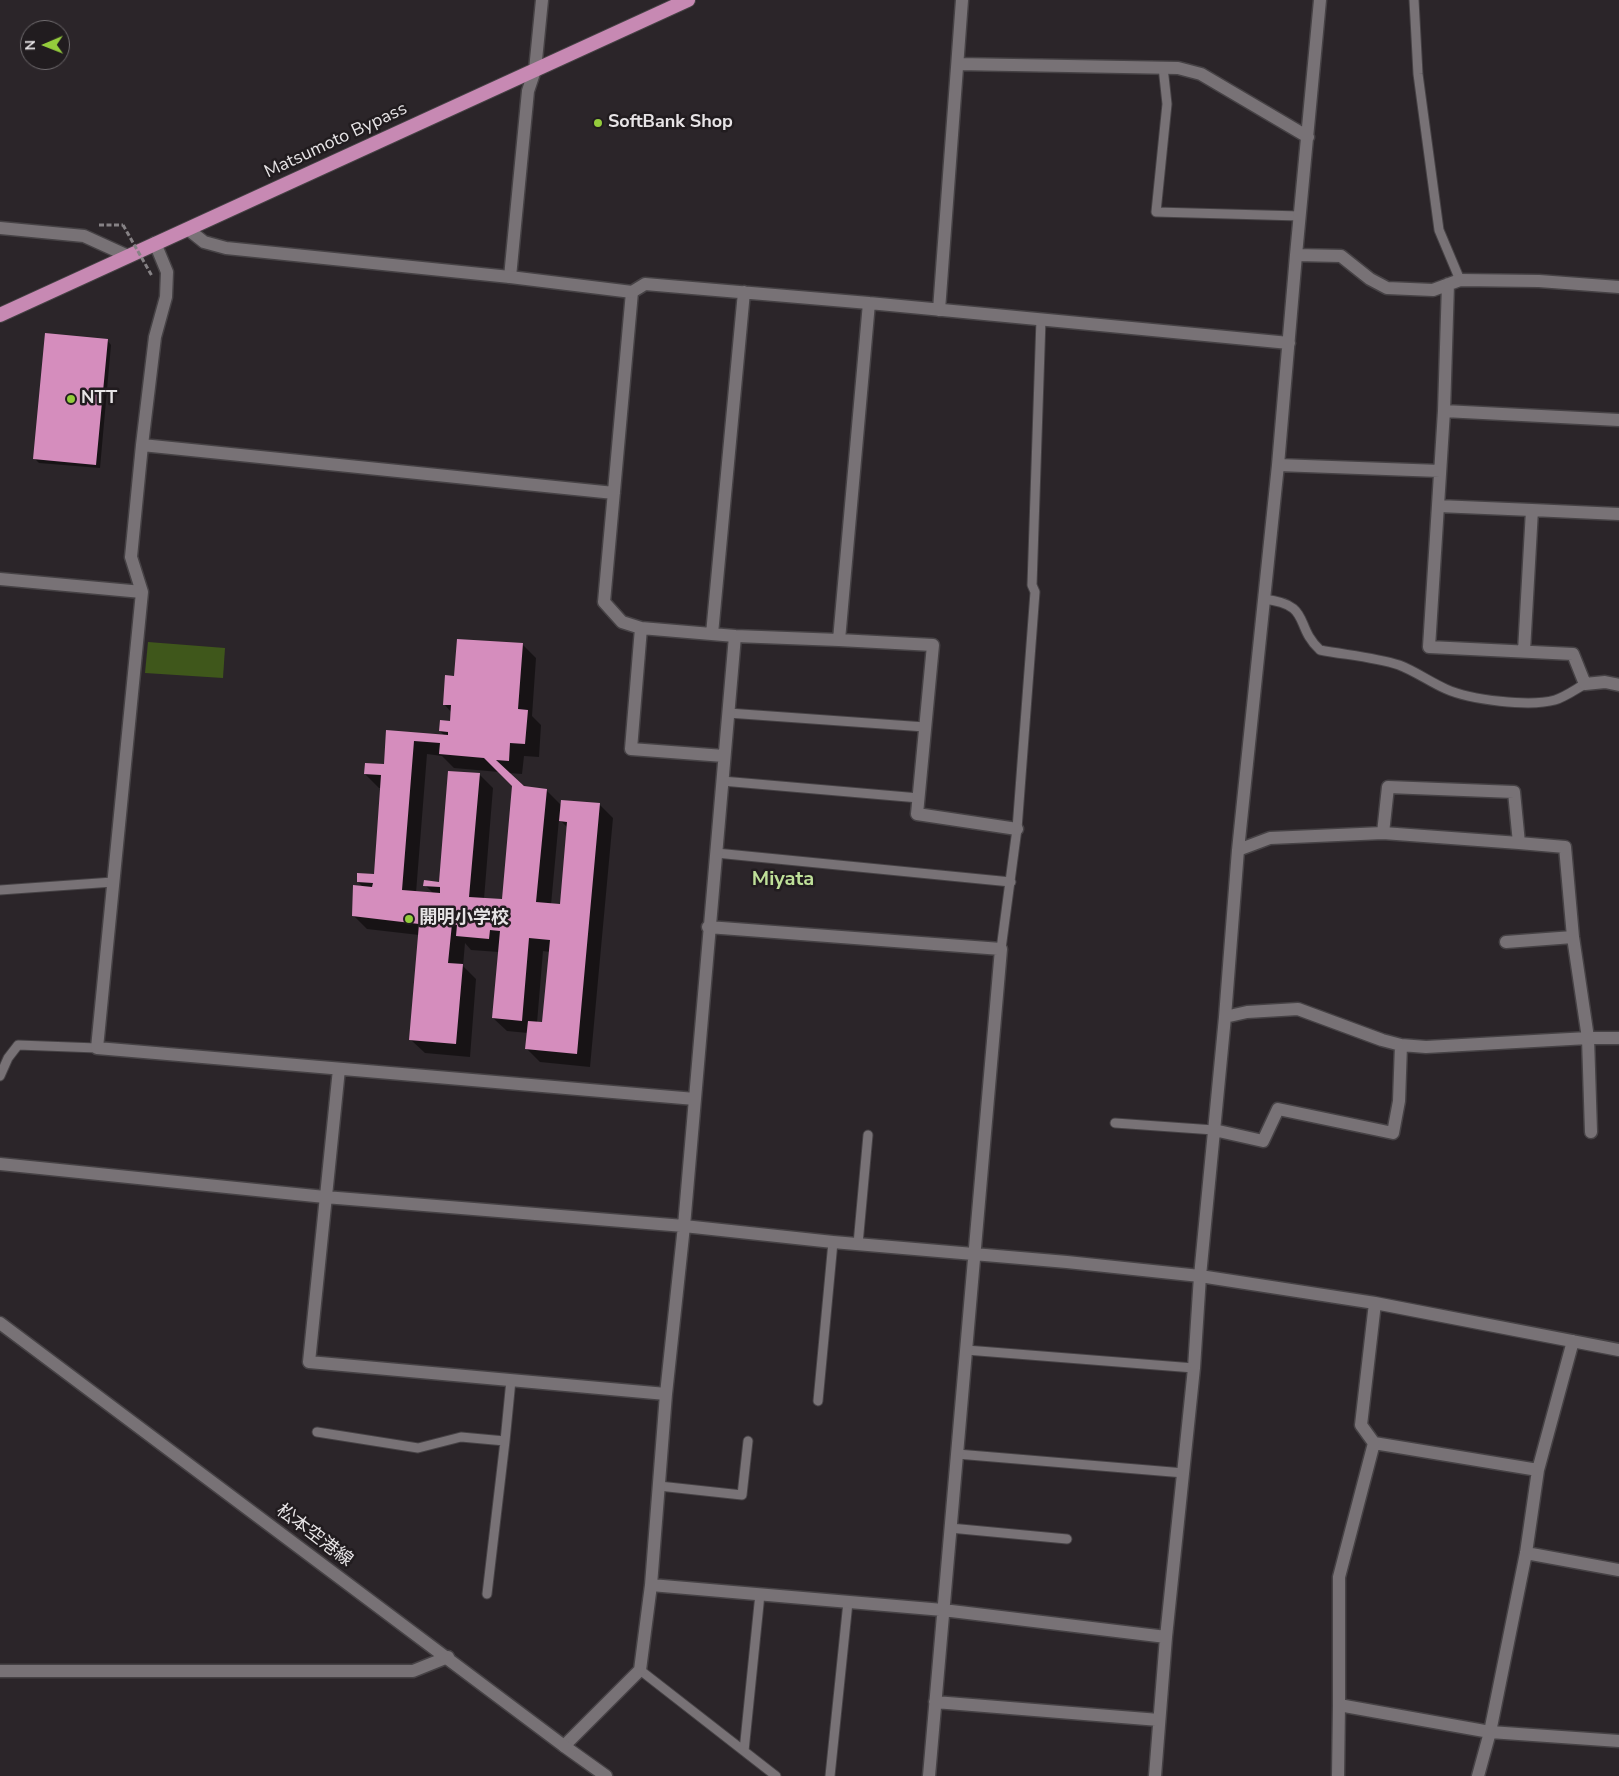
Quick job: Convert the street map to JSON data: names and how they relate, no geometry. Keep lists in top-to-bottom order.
{
  "streets": {
    "highway": ["Matsumoto Bypass"],
    "street": ["松本空港線"]
  },
  "districts": ["Miyata"],
  "places": ["SoftBank Shop", "NTT", "開明小学校"],
  "north": "left"
}
